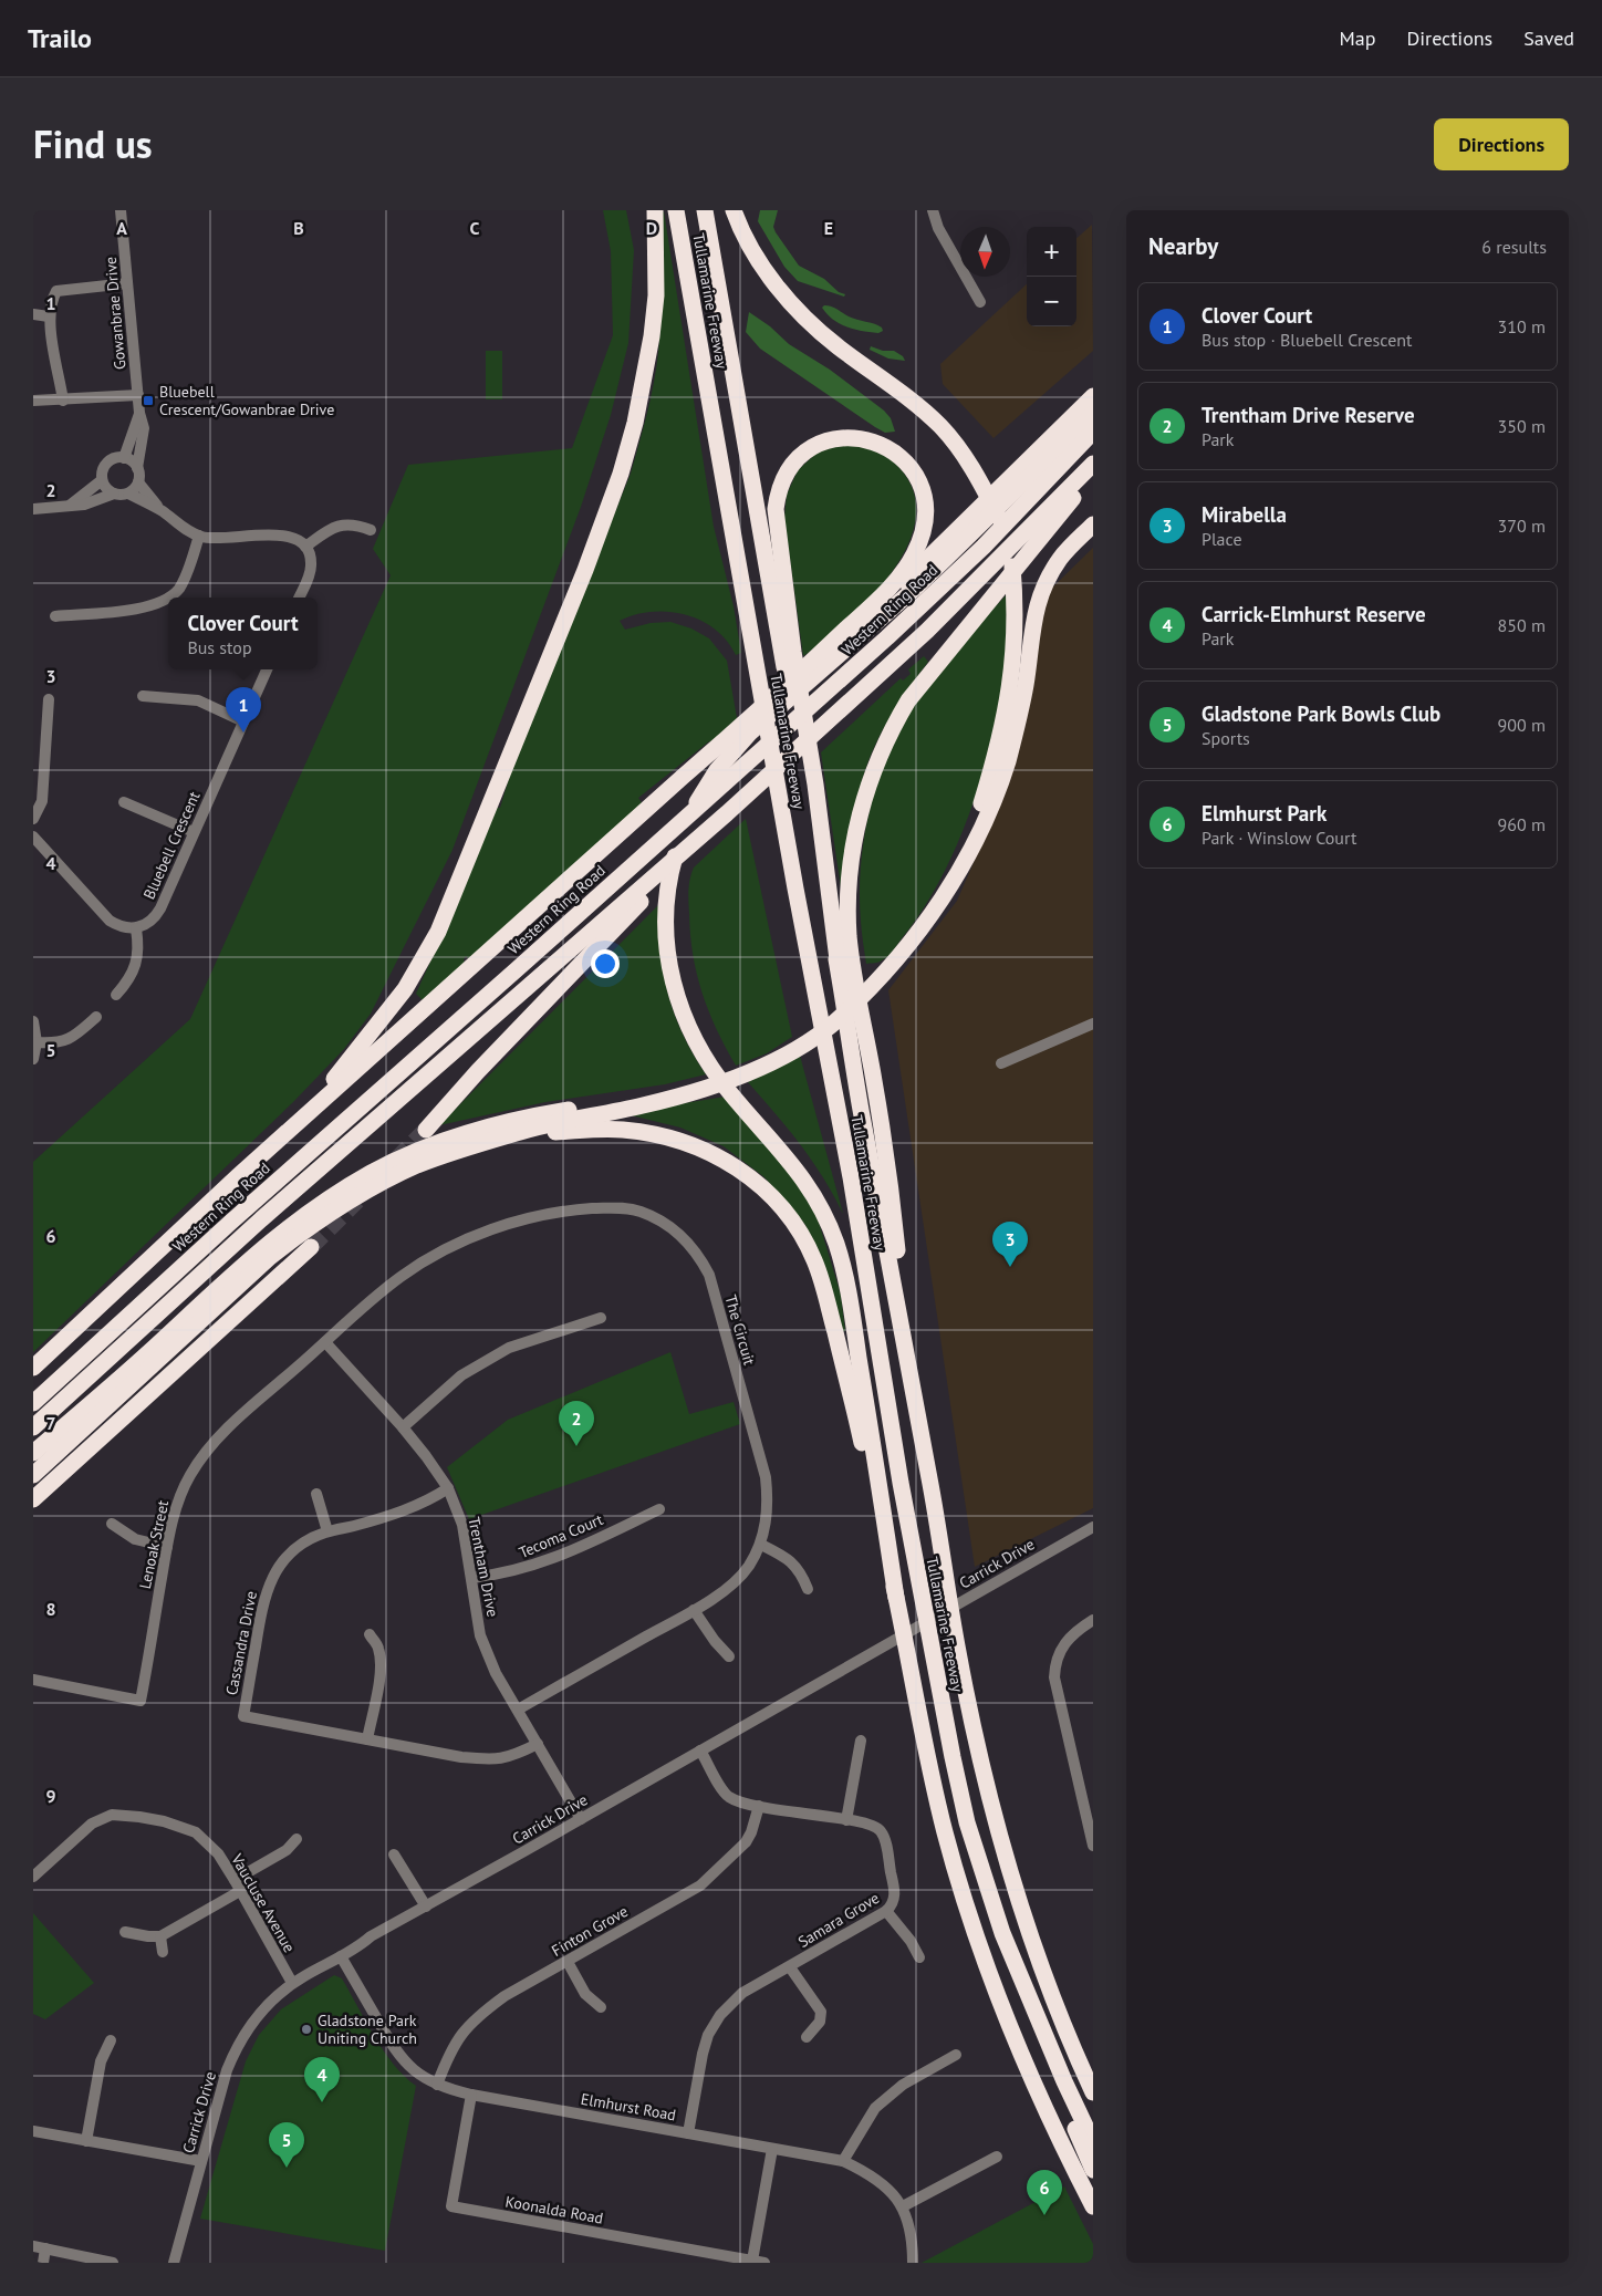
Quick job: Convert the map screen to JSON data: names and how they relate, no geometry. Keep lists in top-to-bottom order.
{
  "streets": {
    "highway": ["Tullamarine Freeway", "Western Ring Road"],
    "street": [
      "Gowanbrae Drive",
      "Bluebell Crescent",
      "The Circuit",
      "Tecoma Court",
      "Lenoak Street",
      "Carrick Drive",
      "Trentham Drive",
      "Cassandra Drive",
      "Vaucluse Avenue",
      "Samara Grove",
      "Finton Grove",
      "Elmhurst Road",
      "Koonalda Road"
    ]
  },
  "crossings": [
    ["The Circuit", "Lenoak Street"],
    ["The Circuit", "Trentham Drive"],
    ["Tecoma Court", "Trentham Drive"],
    ["Lenoak Street", "Trentham Drive"],
    ["Carrick Drive", "Trentham Drive"],
    ["Carrick Drive", "Vaucluse Avenue"],
    ["Carrick Drive", "Samara Grove"],
    ["Carrick Drive", "Elmhurst Road"],
    ["Trentham Drive", "Cassandra Drive"],
    ["Samara Grove", "Finton Grove"],
    ["Samara Grove", "Elmhurst Road"],
    ["Finton Grove", "Elmhurst Road"],
    ["Elmhurst Road", "Koonalda Road"]
  ],
  "places": {
    "transit": ["Bluebell Crescent/Gowanbrae Drive"],
    "other": ["Gladstone Park Uniting Church"]
  },
  "north": "bottom",
  "page": {
    "header": "Trailo",
    "nav": ["Map", "Directions", "Saved"],
    "title": "Find us",
    "buttons": "Directions",
    "heading": ["Nearby", "6 results"],
    "map_buttons": ["+", "−"],
    "list": [
      {
        "mark": "1",
        "name": "Clover Court",
        "note": "Bus stop · Bluebell Crescent",
        "value": "310 m"
      },
      {
        "mark": "2",
        "name": "Trentham Drive Reserve",
        "note": "Park",
        "value": "350 m"
      },
      {
        "mark": "3",
        "name": "Mirabella",
        "note": "Place",
        "value": "370 m"
      },
      {
        "mark": "4",
        "name": "Carrick-Elmhurst Reserve",
        "note": "Park",
        "value": "850 m"
      },
      {
        "mark": "5",
        "name": "Gladstone Park Bowls Club",
        "note": "Sports",
        "value": "900 m"
      },
      {
        "mark": "6",
        "name": "Elmhurst Park",
        "note": "Park · Winslow Court",
        "value": "960 m"
      }
    ],
    "popup": ["Clover Court", "Bus stop"],
    "pins": [
      "1",
      "3",
      "2",
      "4",
      "5",
      "6"
    ]
  },
  "grid": {
    "columns": [
      "A",
      "B",
      "C",
      "D",
      "E"
    ],
    "rows": [
      "1",
      "2",
      "3",
      "4",
      "5",
      "6",
      "7",
      "8",
      "9"
    ]
  }
}
